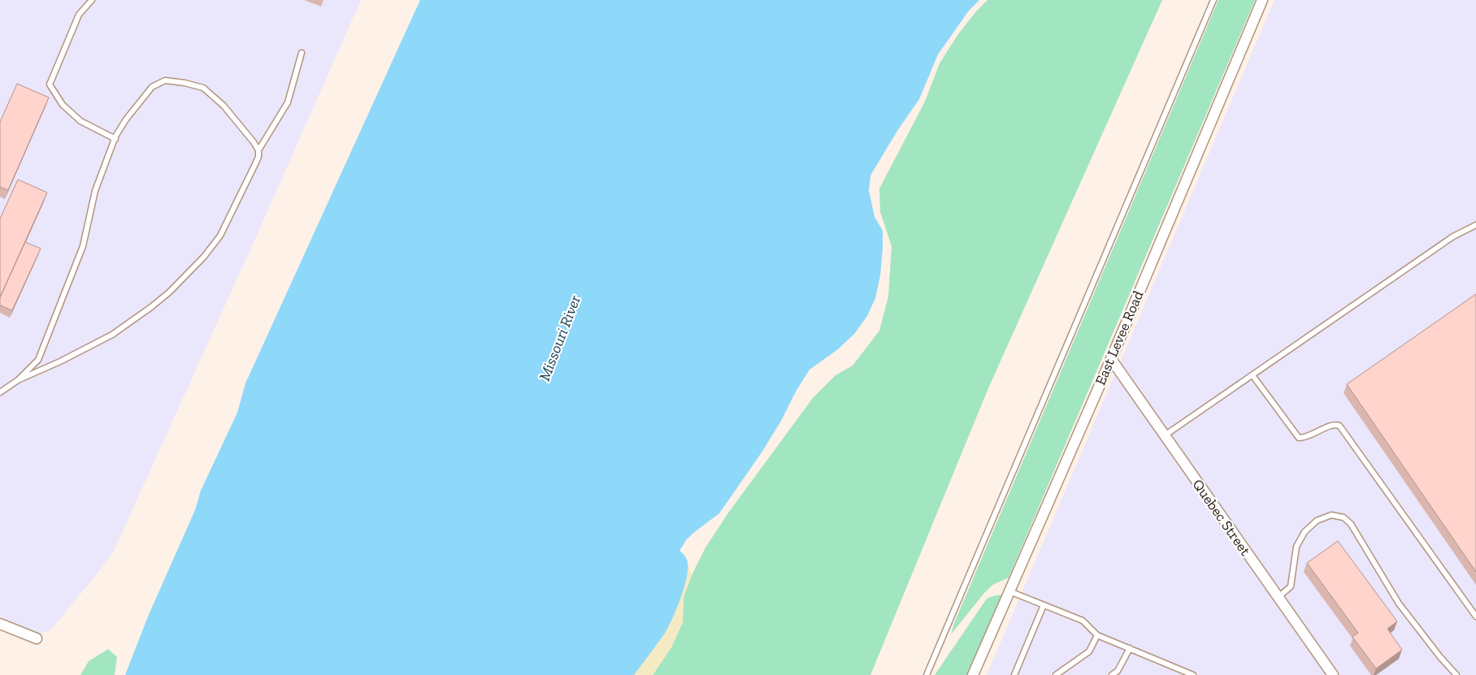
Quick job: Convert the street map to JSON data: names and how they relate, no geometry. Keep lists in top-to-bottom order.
{
  "streets": {
    "street": ["East Levee Road", "Quebec Street"]
  },
  "crossings": [
    ["East Levee Road", "Quebec Street"]
  ],
  "water": ["Missouri River"]
}
